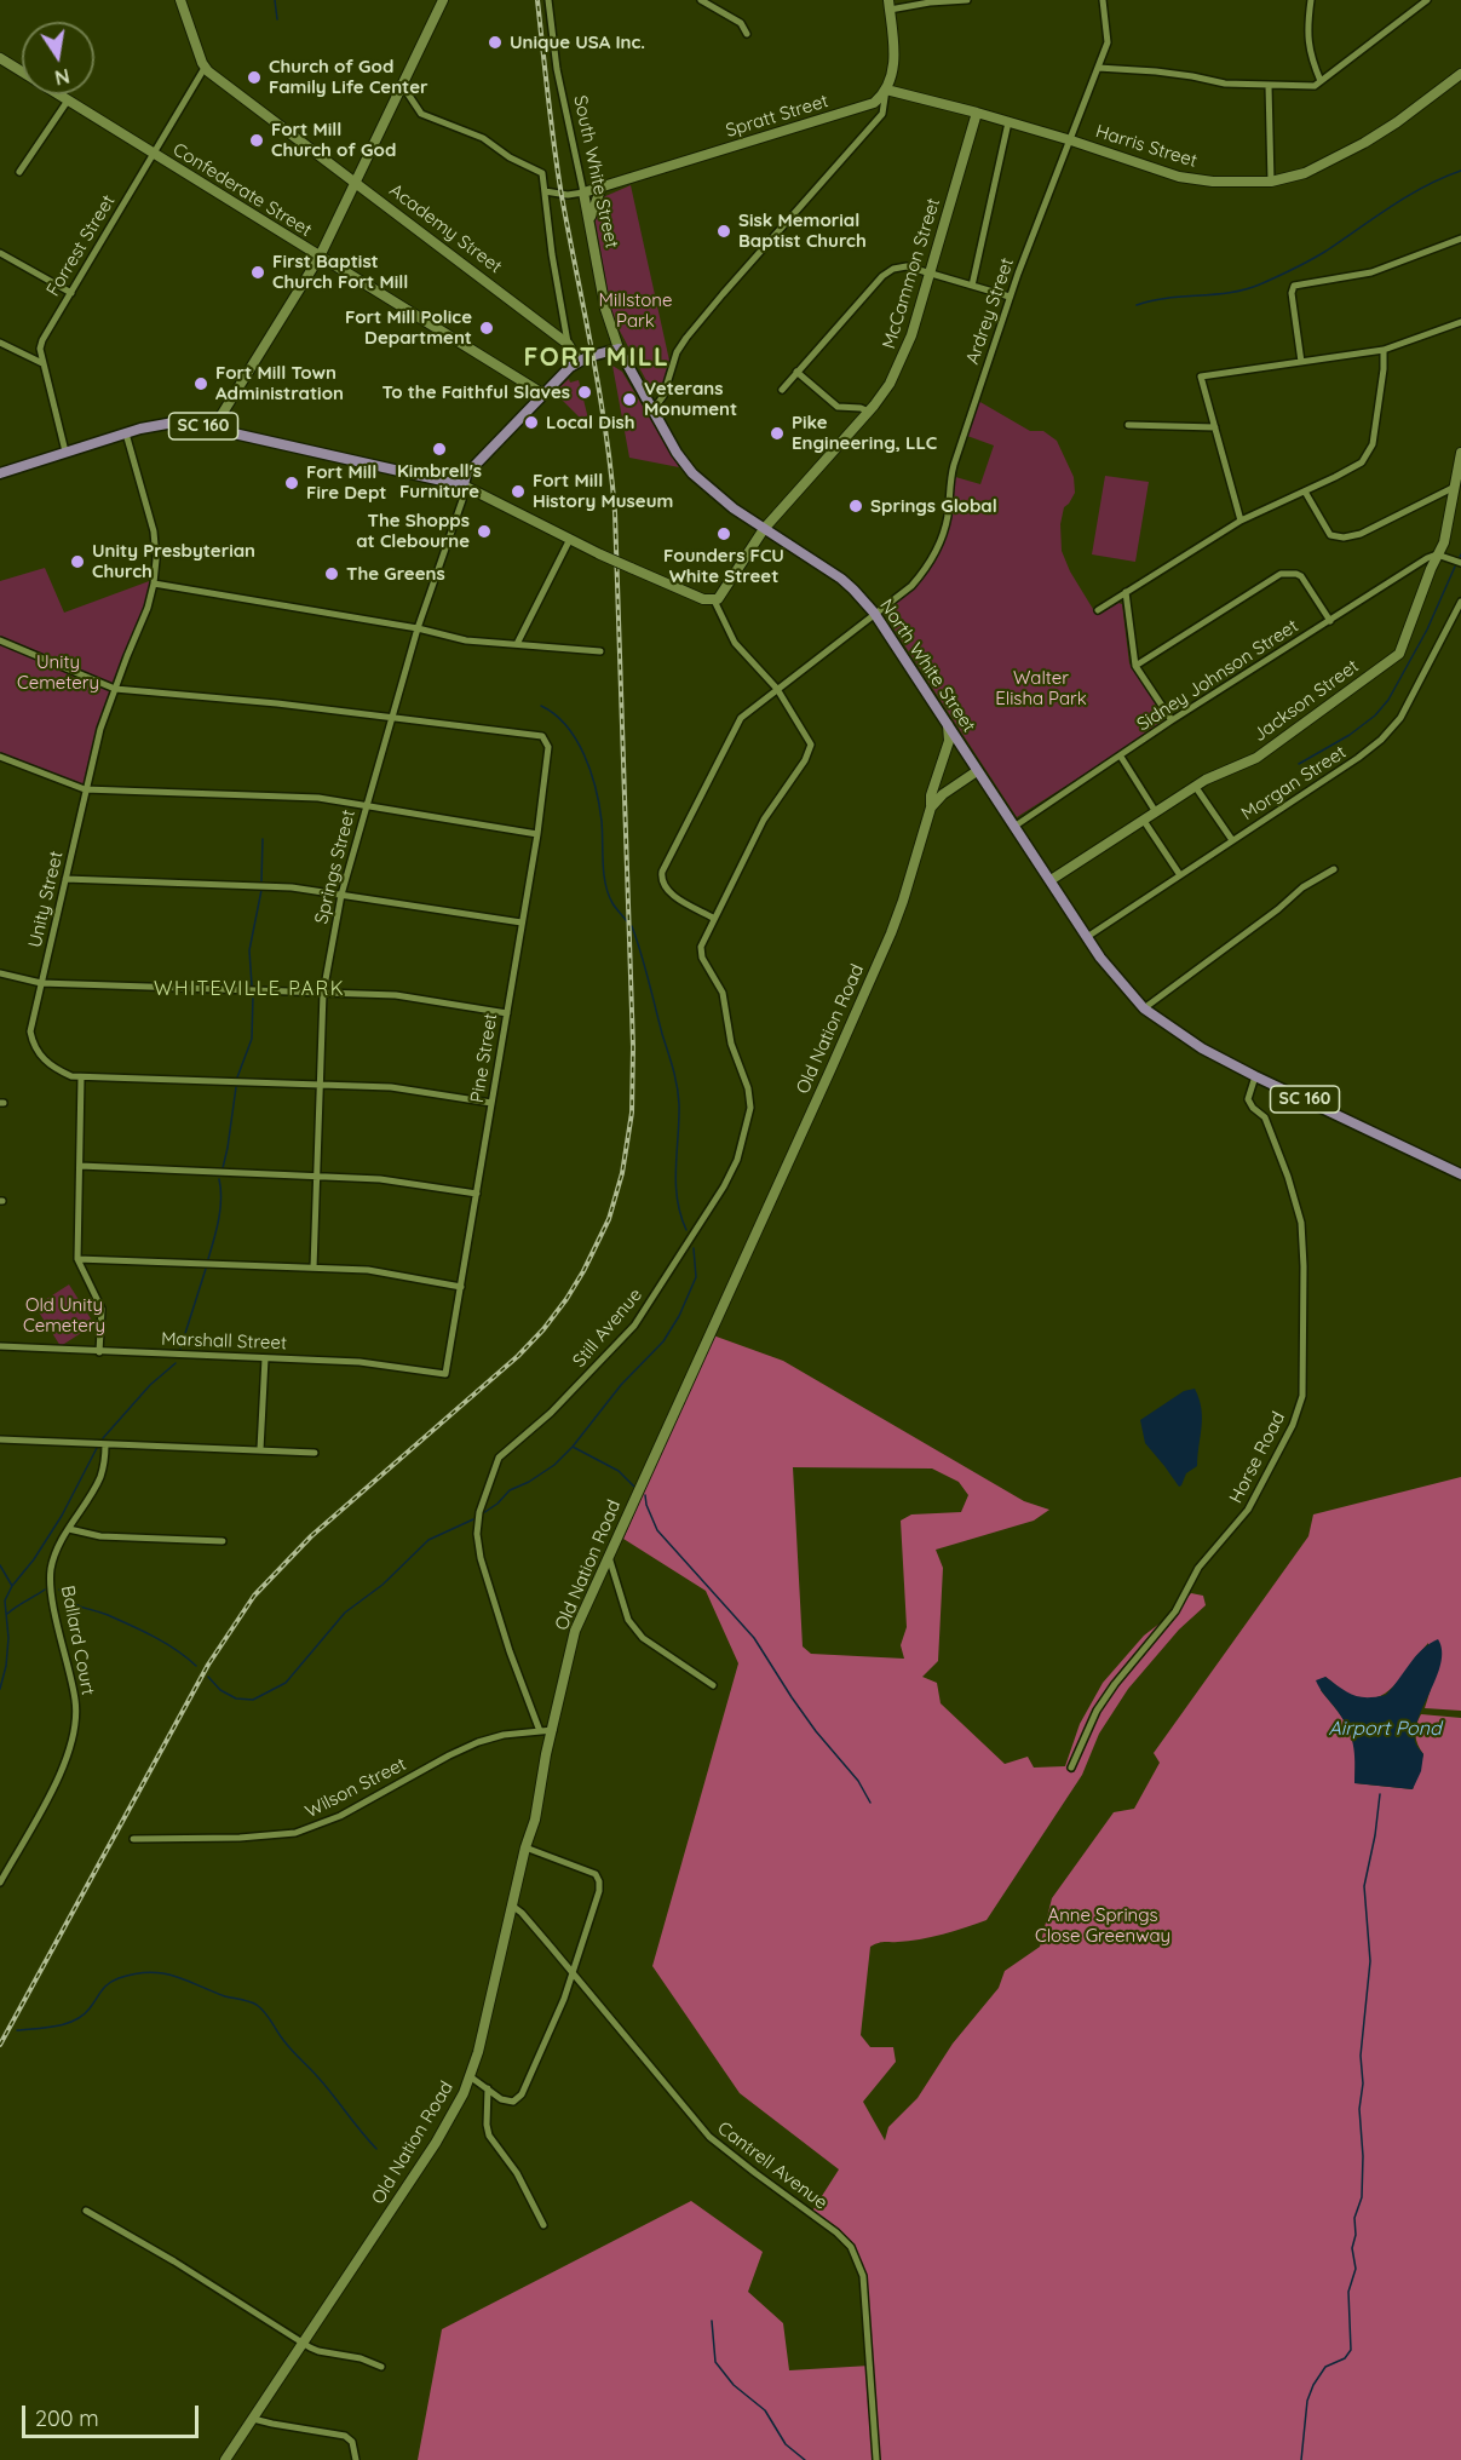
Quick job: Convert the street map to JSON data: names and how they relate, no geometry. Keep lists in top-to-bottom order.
{
  "streets": {
    "main road": ["SC 160", "North White Street"],
    "street": [
      "Spratt Street",
      "Harris Street",
      "South White Street",
      "Confederate Street",
      "Academy Street",
      "Forrest Street",
      "McCammon Street",
      "Ardrey Street",
      "Sidney Johnson Street",
      "Jackson Street",
      "Morgan Street",
      "Springs Street",
      "Unity Street",
      "Old Nation Road",
      "Pine Street",
      "Still Avenue",
      "Marshall Street",
      "Horse Road",
      "Ballard Court",
      "Wilson Street",
      "Cantrell Avenue"
    ]
  },
  "crossings": [
    ["Spratt Street", "Harris Street"],
    ["Spratt Street", "South White Street"],
    ["Harris Street", "McCammon Street"],
    ["Harris Street", "Ardrey Street"],
    ["South White Street", "North White Street"],
    ["Confederate Street", "Forrest Street"],
    ["Academy Street", "Forrest Street"],
    ["Forrest Street", "SC 160"],
    ["McCammon Street", "North White Street"],
    ["Ardrey Street", "North White Street"],
    ["Ardrey Street", "Still Avenue"],
    ["SC 160", "North White Street"],
    ["SC 160", "Springs Street"],
    ["SC 160", "Unity Street"],
    ["SC 160", "Horse Road"],
    ["North White Street", "Sidney Johnson Street"],
    ["North White Street", "Jackson Street"],
    ["North White Street", "Morgan Street"],
    ["North White Street", "Old Nation Road"],
    ["Sidney Johnson Street", "Jackson Street"],
    ["Springs Street", "Pine Street"],
    ["Old Nation Road", "Cantrell Avenue"],
    ["Pine Street", "Marshall Street"],
    ["Still Avenue", "Wilson Street"]
  ],
  "districts": ["FORT MILL", "WHITEVILLE PARK"],
  "water": ["Airport Pond"],
  "parks": [
    "Millstone Park",
    "Unity Cemetery",
    "Walter Elisha Park",
    "Old Unity Cemetery",
    "Anne Springs Close Greenway"
  ],
  "places": [
    "Unique USA Inc.",
    "Church of God Family Life Center",
    "Fort Mill Church of God",
    "Sisk Memorial Baptist Church",
    "First Baptist Church Fort Mill",
    "Fort Mill Police Department",
    "Fort Mill Town Administration",
    "To the Faithful Slaves",
    "Veterans Monument",
    "Local Dish",
    "Pike Engineering, LLC",
    "Kimbrell's Furniture",
    "Fort Mill Fire Dept",
    "Fort Mill History Museum",
    "Springs Global",
    "The Shopps at Clebourne",
    "Founders FCU White Street",
    "Unity Presbyterian Church",
    "The Greens"
  ],
  "scale_bar": "200 m",
  "north": "bottom"
}
